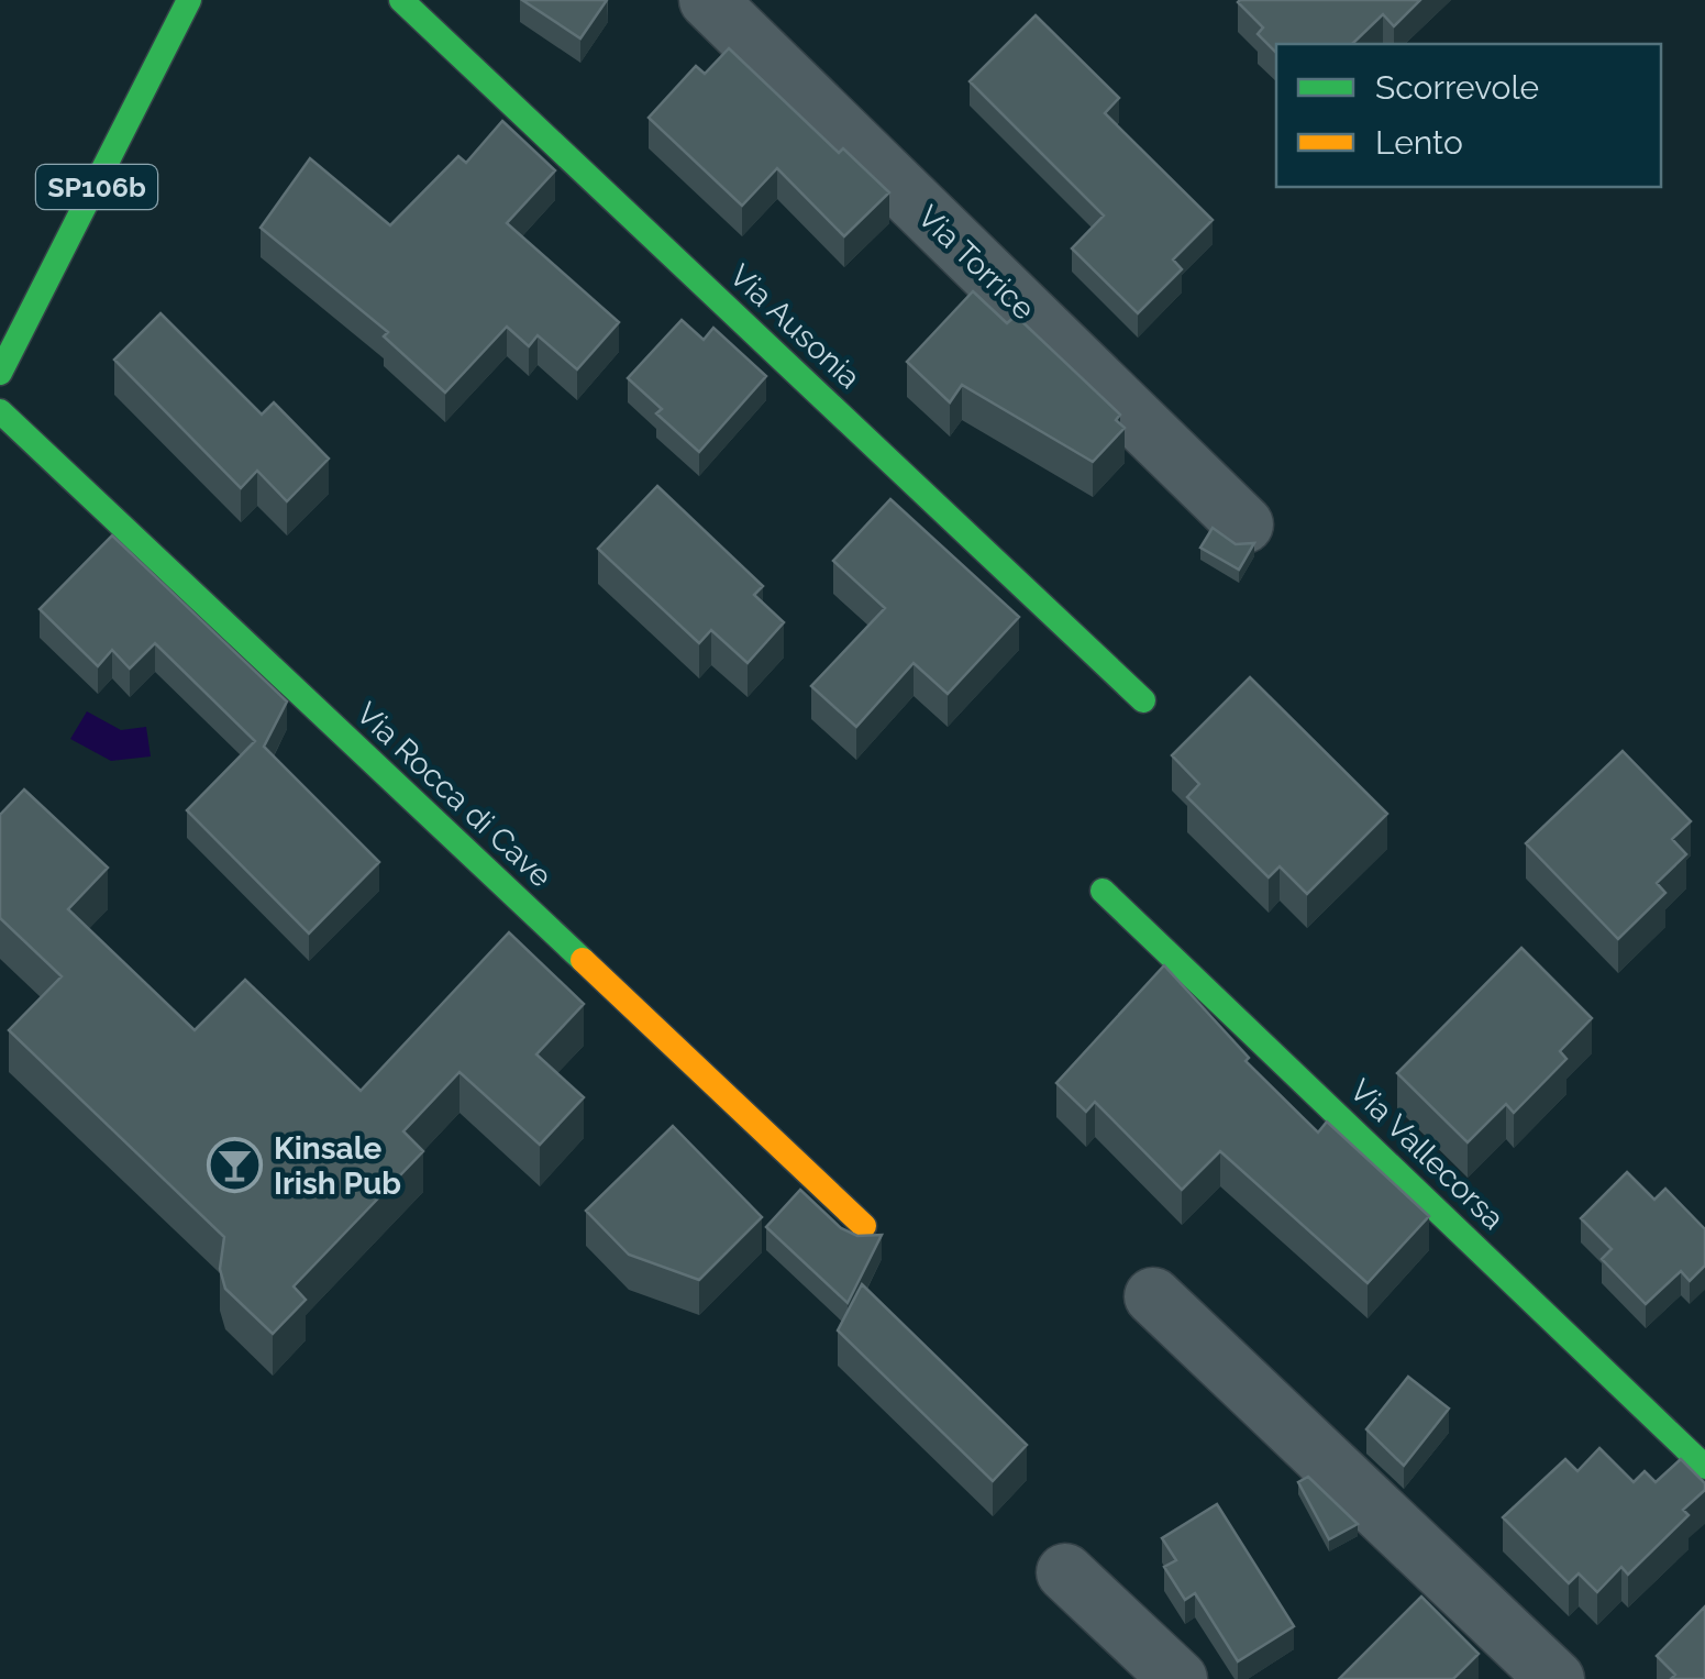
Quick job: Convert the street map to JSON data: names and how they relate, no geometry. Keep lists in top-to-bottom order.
{
  "streets": {
    "street": [
      "SP106b",
      "Via Torrice",
      "Via Ausonia",
      "Via Rocca di Cave",
      "Via Vallecorsa"
    ]
  },
  "places": {
    "bar": ["Kinsale Irish Pub"]
  },
  "legend": ["Scorrevole", "Lento"]
}
